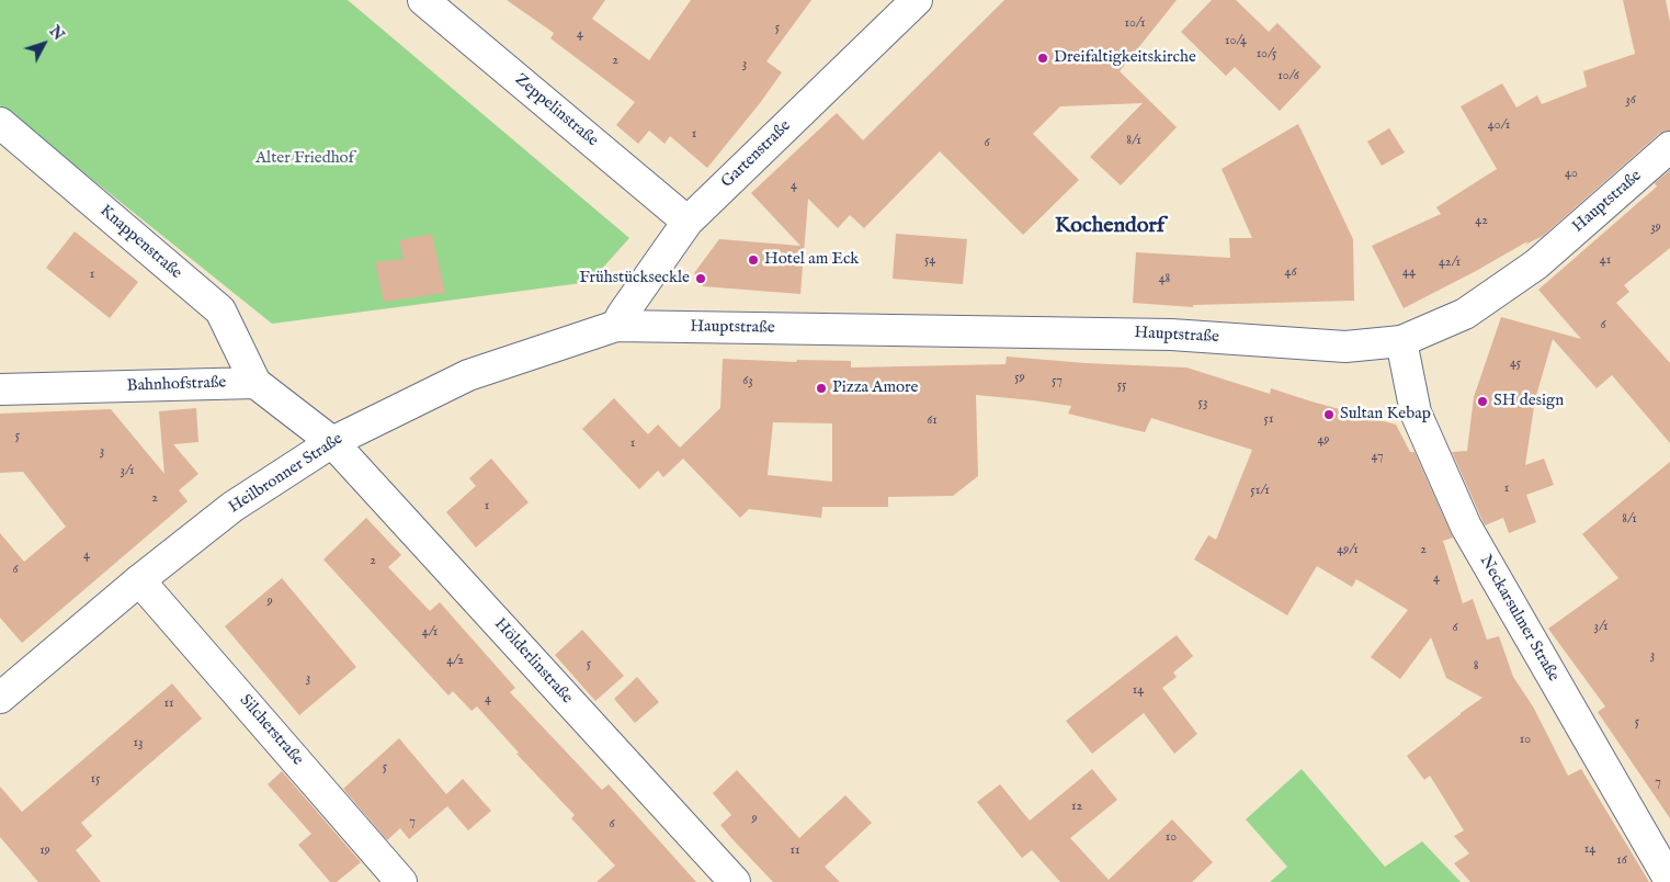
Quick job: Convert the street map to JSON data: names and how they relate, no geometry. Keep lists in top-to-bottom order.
{
  "streets": {
    "street": [
      "Zeppelinstraße",
      "Gartenstraße",
      "Hauptstraße",
      "Knappenstraße",
      "Bahnhofstraße",
      "Heilbronner Straße",
      "Neckarsulmer Straße",
      "Hölderlinstraße",
      "Silcherstraße"
    ]
  },
  "crossings": [
    ["Zeppelinstraße", "Gartenstraße"],
    ["Gartenstraße", "Hauptstraße"],
    ["Gartenstraße", "Heilbronner Straße"],
    ["Hauptstraße", "Heilbronner Straße"],
    ["Hauptstraße", "Neckarsulmer Straße"],
    ["Knappenstraße", "Bahnhofstraße"],
    ["Heilbronner Straße", "Hölderlinstraße"],
    ["Heilbronner Straße", "Silcherstraße"]
  ],
  "districts": ["Kochendorf"],
  "parks": ["Alter Friedhof"],
  "places": [
    "Dreifaltigkeitskirche",
    "Hotel am Eck",
    "Frühstückseckle",
    "Pizza Amore",
    "SH design",
    "Sultan Kebap"
  ],
  "house_numbers": [
    "10/1",
    "5",
    "4",
    "10/4",
    "10/5",
    "2",
    "3",
    "10/6",
    "36",
    "40/1",
    "1",
    "8/1",
    "6",
    "40",
    "4",
    "42",
    "39",
    "54",
    "41",
    "42/1",
    "46",
    "44",
    "1",
    "48",
    "6",
    "45",
    "59",
    "63",
    "57",
    "55",
    "53",
    "51",
    "61",
    "5",
    "49",
    "1",
    "3",
    "47",
    "3/1",
    "1",
    "51/1",
    "2",
    "1",
    "8/1",
    "49/1",
    "2",
    "4",
    "2",
    "6",
    "4",
    "9",
    "3/1",
    "6",
    "4/1",
    "3",
    "4/2",
    "5",
    "8",
    "3",
    "14",
    "4",
    "11",
    "5",
    "10",
    "13",
    "5",
    "15",
    "7",
    "12",
    "9",
    "7",
    "6",
    "10",
    "14",
    "19",
    "11",
    "16"
  ],
  "north": "top right"
}
